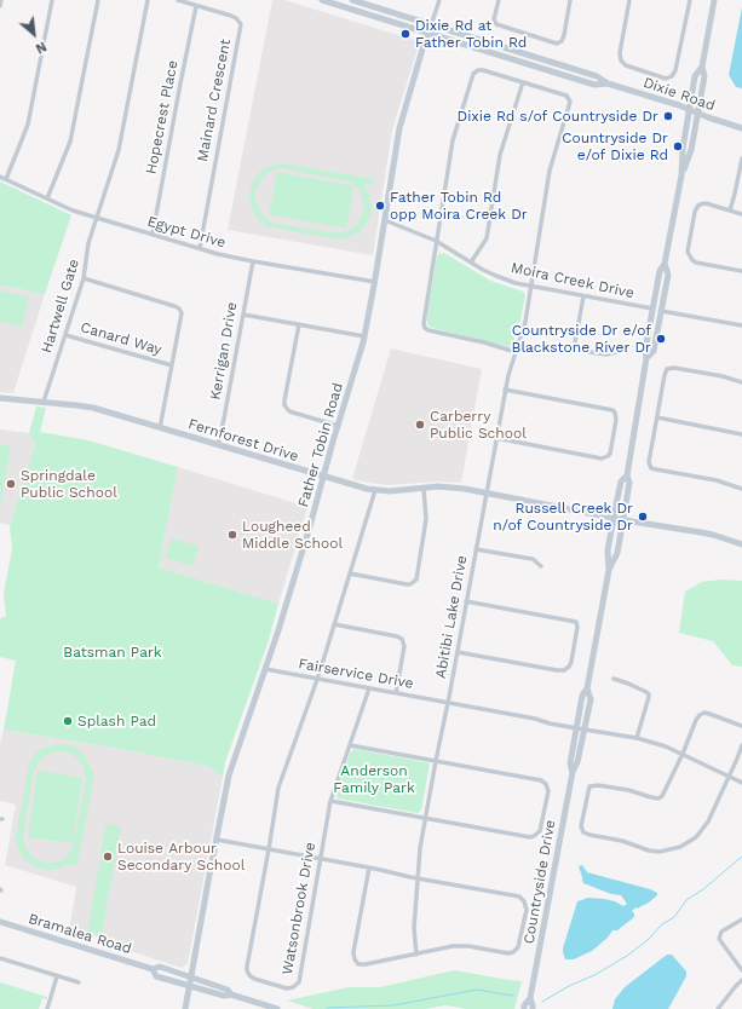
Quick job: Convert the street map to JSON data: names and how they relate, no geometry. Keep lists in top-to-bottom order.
{
  "streets": {
    "main road": [
      "Dixie Road",
      "Fernforest Drive",
      "Father Tobin Road",
      "Countryside Drive",
      "Bramalea Road"
    ],
    "street": [
      "Mainard Crescent",
      "Hopecrest Place",
      "Egypt Drive",
      "Moira Creek Drive",
      "Hartwell Gate",
      "Canard Way",
      "Kerrigan Drive",
      "Abitibi Lake Drive",
      "Fairservice Drive",
      "Watsonbrook Drive"
    ]
  },
  "crossings": [
    ["Dixie Road", "Father Tobin Road"],
    ["Dixie Road", "Countryside Drive"],
    ["Mainard Crescent", "Hopecrest Place"],
    ["Mainard Crescent", "Egypt Drive"],
    ["Hopecrest Place", "Egypt Drive"],
    ["Egypt Drive", "Hartwell Gate"],
    ["Egypt Drive", "Kerrigan Drive"],
    ["Egypt Drive", "Father Tobin Road"],
    ["Moira Creek Drive", "Father Tobin Road"],
    ["Moira Creek Drive", "Abitibi Lake Drive"],
    ["Moira Creek Drive", "Countryside Drive"],
    ["Hartwell Gate", "Canard Way"],
    ["Hartwell Gate", "Fernforest Drive"],
    ["Kerrigan Drive", "Fernforest Drive"],
    ["Fernforest Drive", "Father Tobin Road"],
    ["Fernforest Drive", "Abitibi Lake Drive"],
    ["Fernforest Drive", "Countryside Drive"],
    ["Fernforest Drive", "Watsonbrook Drive"],
    ["Father Tobin Road", "Fairservice Drive"],
    ["Father Tobin Road", "Bramalea Road"],
    ["Abitibi Lake Drive", "Fairservice Drive"],
    ["Fairservice Drive", "Countryside Drive"],
    ["Fairservice Drive", "Watsonbrook Drive"]
  ],
  "parks": ["Batsman Park", "Anderson Family Park"],
  "places": [
    "Dixie Rd at Father Tobin Rd",
    "Dixie Rd s/of Countryside Dr",
    "Countryside Dr e/of Dixie Rd",
    "Father Tobin Rd opp Moira Creek Dr",
    "Countryside Dr e/of Blackstone River Dr",
    "Carberry Public School",
    "Springdale Public School",
    "Russell Creek Dr n/of Countryside Dr",
    "Lougheed Middle School",
    "Splash Pad",
    "Louise Arbour Secondary School"
  ],
  "north": "bottom right"
}
